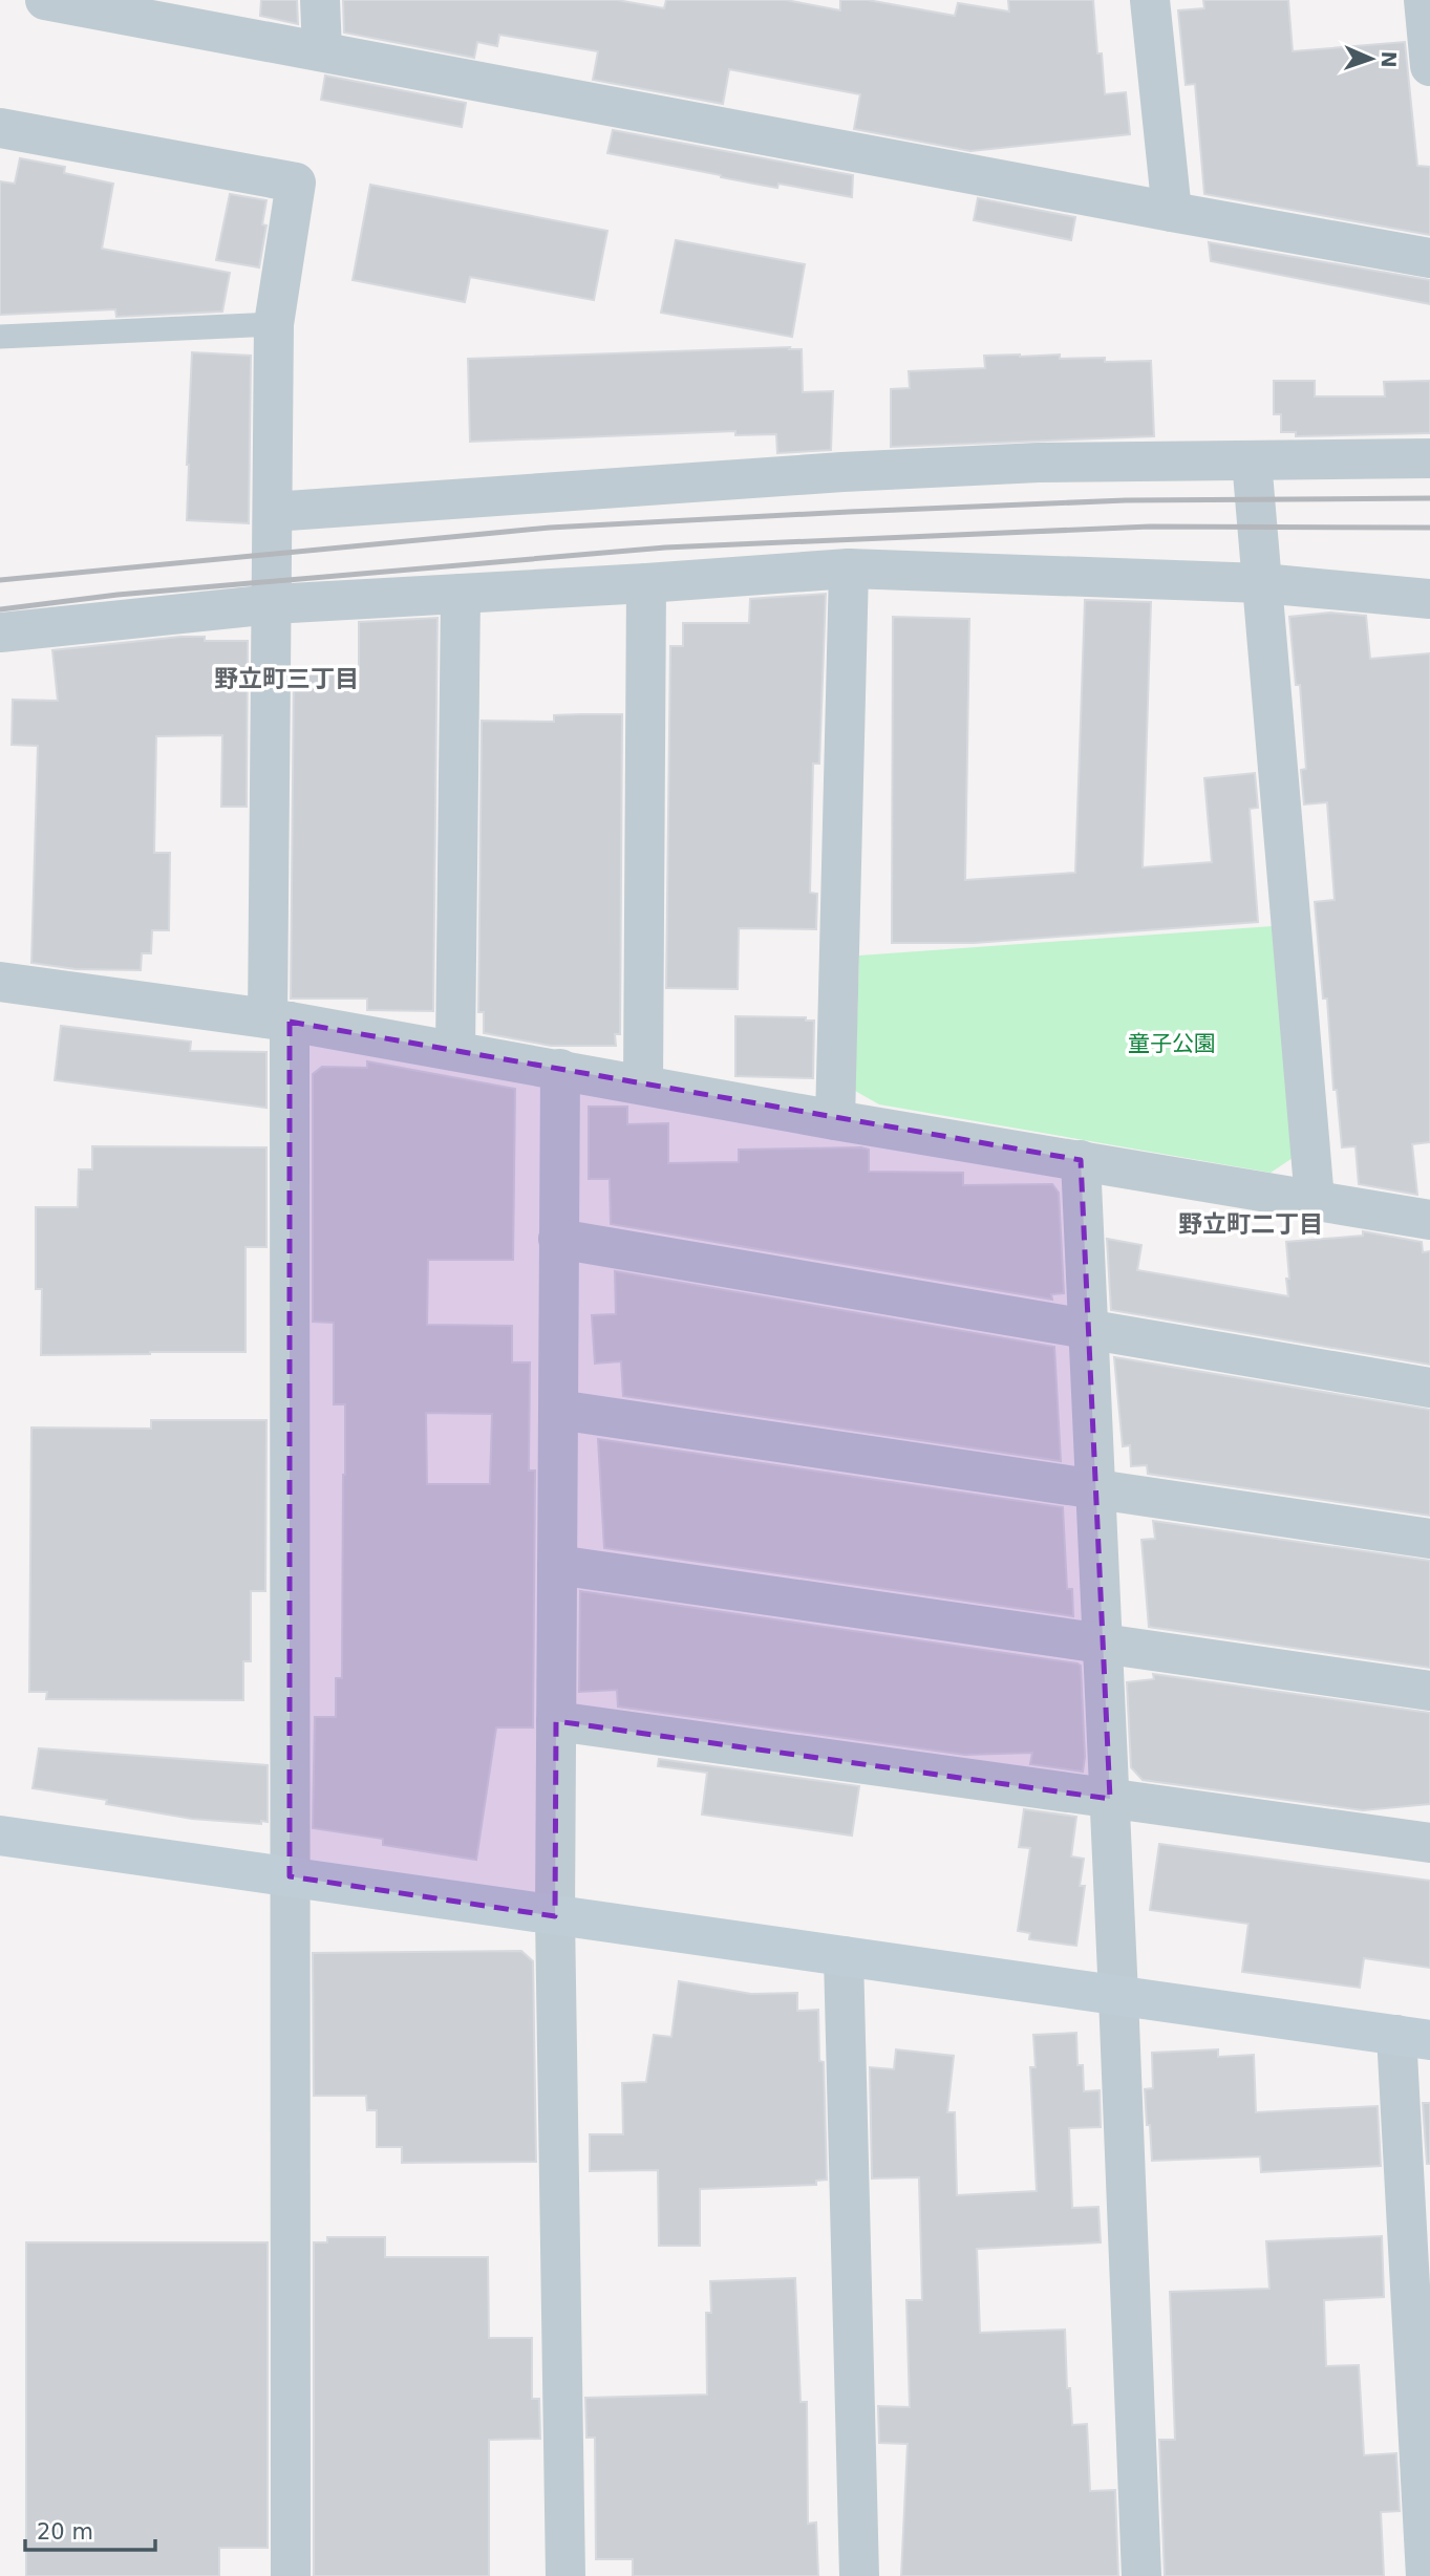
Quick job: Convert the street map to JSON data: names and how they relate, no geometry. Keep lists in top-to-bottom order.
{
  "districts": ["野立町三丁目", "野立町二丁目"],
  "parks": ["童子公園"],
  "scale_bar": "20 m",
  "north": "right"
}
